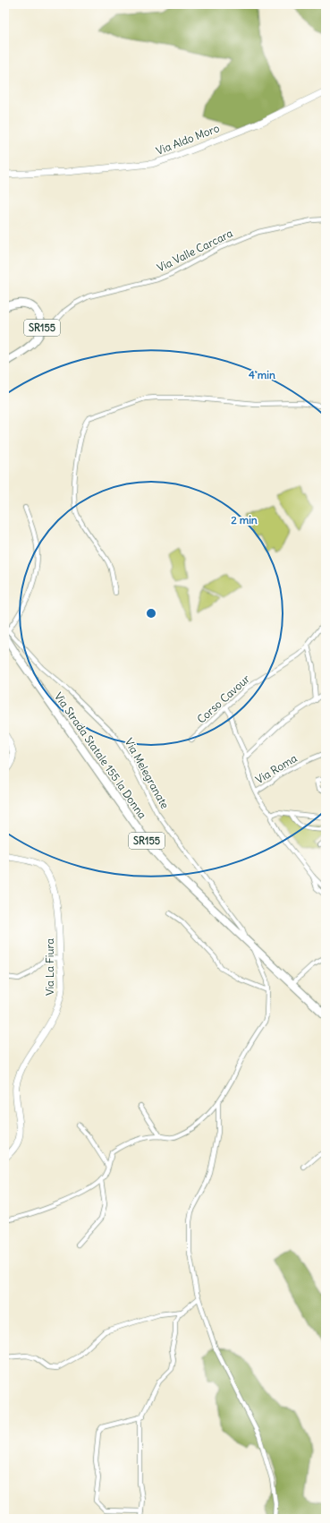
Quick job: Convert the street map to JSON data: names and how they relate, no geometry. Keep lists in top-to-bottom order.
{
  "streets": {
    "main road": [
      "Via Aldo Moro",
      "SR155",
      "Via Strada Statale 155 la Donna",
      "Via La Fiura"
    ],
    "street": [
      "Via Valle Carcara",
      "Corso Cavour",
      "Via Roma",
      "Via Melegranate"
    ]
  },
  "crossings": [
    ["Via Valle Carcara", "SR155"],
    ["Via Strada Statale 155 la Donna", "Via Melegranate"]
  ],
  "rings": ["4 min", "2 min"]
}
